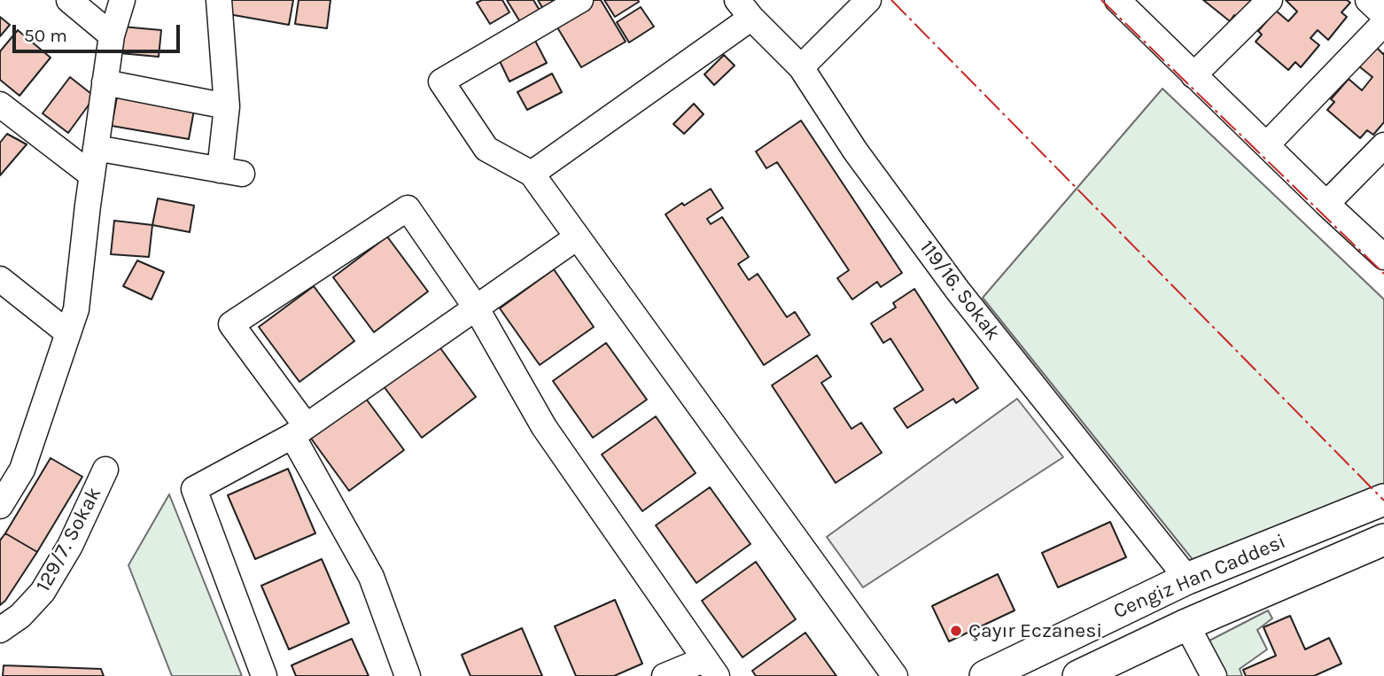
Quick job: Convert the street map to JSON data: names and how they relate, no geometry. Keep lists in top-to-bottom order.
{
  "streets": {
    "main road": ["Cengiz Han Caddesi"],
    "street": ["119/16. Sokak", "129/7. Sokak"]
  },
  "crossings": [
    ["119/16. Sokak", "Cengiz Han Caddesi"]
  ],
  "places": ["Çayır Eczanesi"],
  "scale_bar": "50 m"
}
